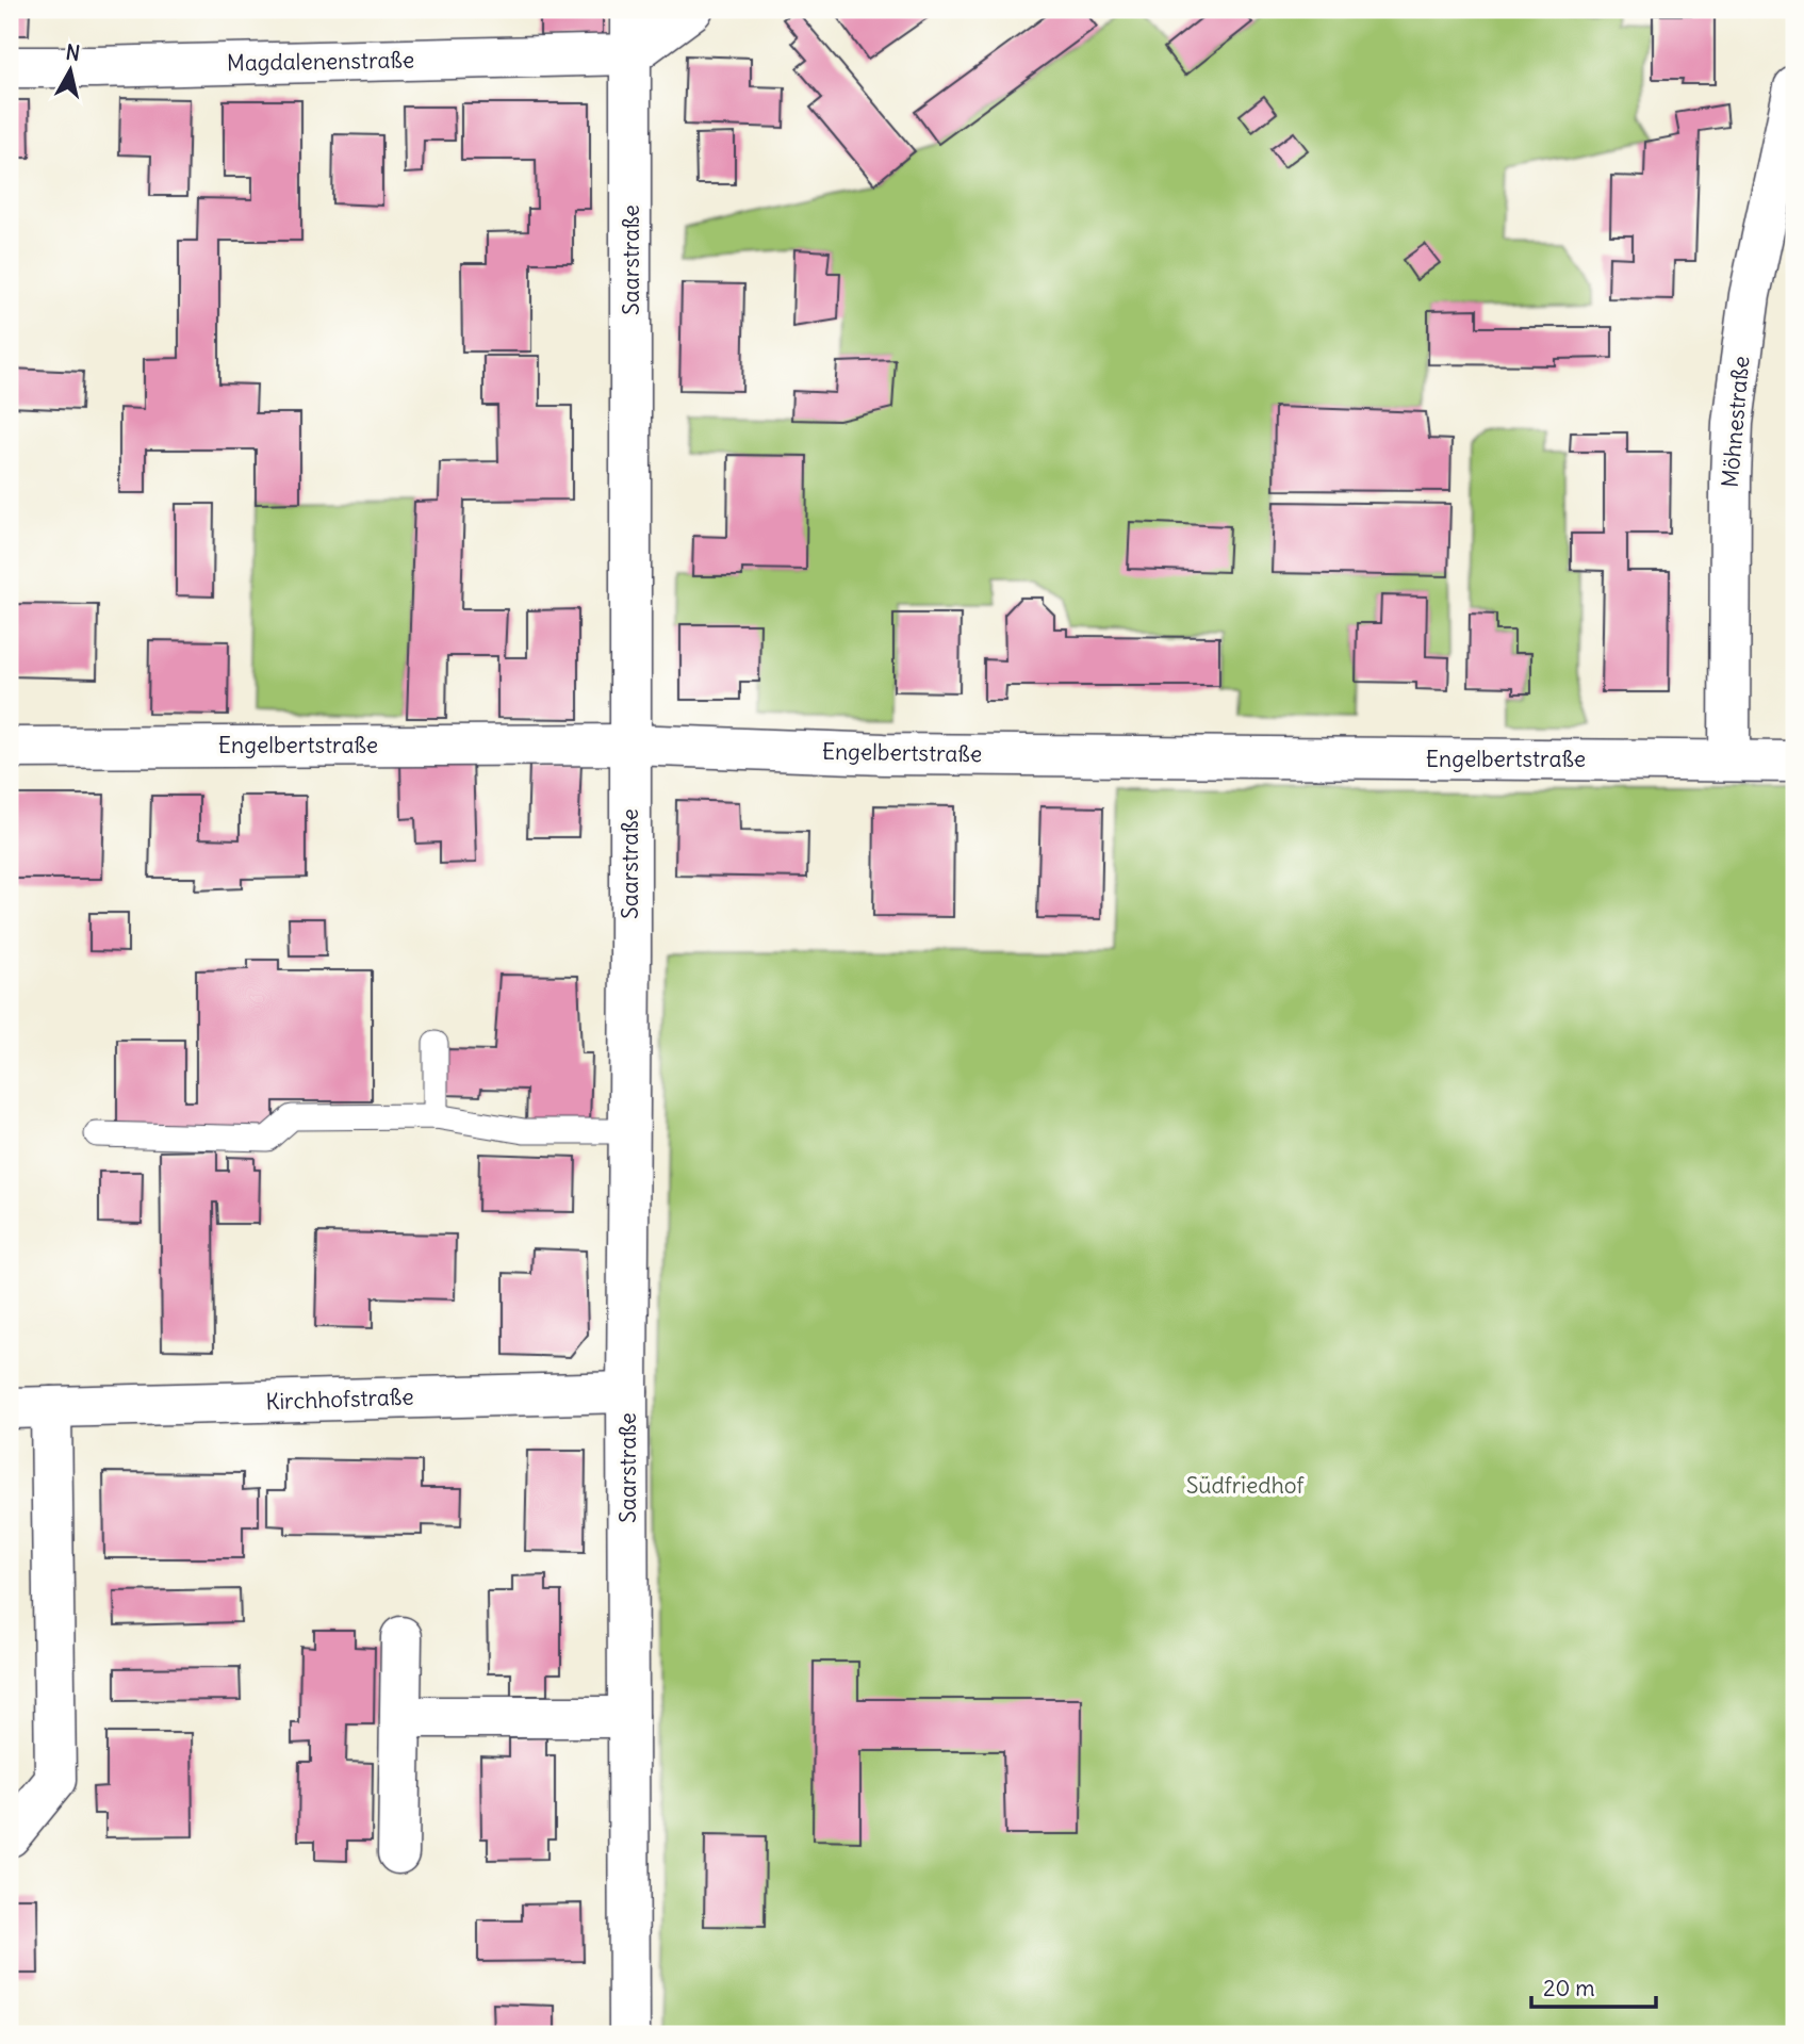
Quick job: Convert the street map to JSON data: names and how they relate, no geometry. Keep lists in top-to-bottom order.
{
  "streets": {
    "street": [
      "Magdalenenstraße",
      "Saarstraße",
      "Möhnestraße",
      "Engelbertstraße",
      "Kirchhofstraße"
    ]
  },
  "crossings": [
    ["Magdalenenstraße", "Saarstraße"],
    ["Saarstraße", "Engelbertstraße"],
    ["Saarstraße", "Kirchhofstraße"],
    ["Möhnestraße", "Engelbertstraße"]
  ],
  "parks": ["Südfriedhof"],
  "scale_bar": "20 m",
  "north": "top"
}
